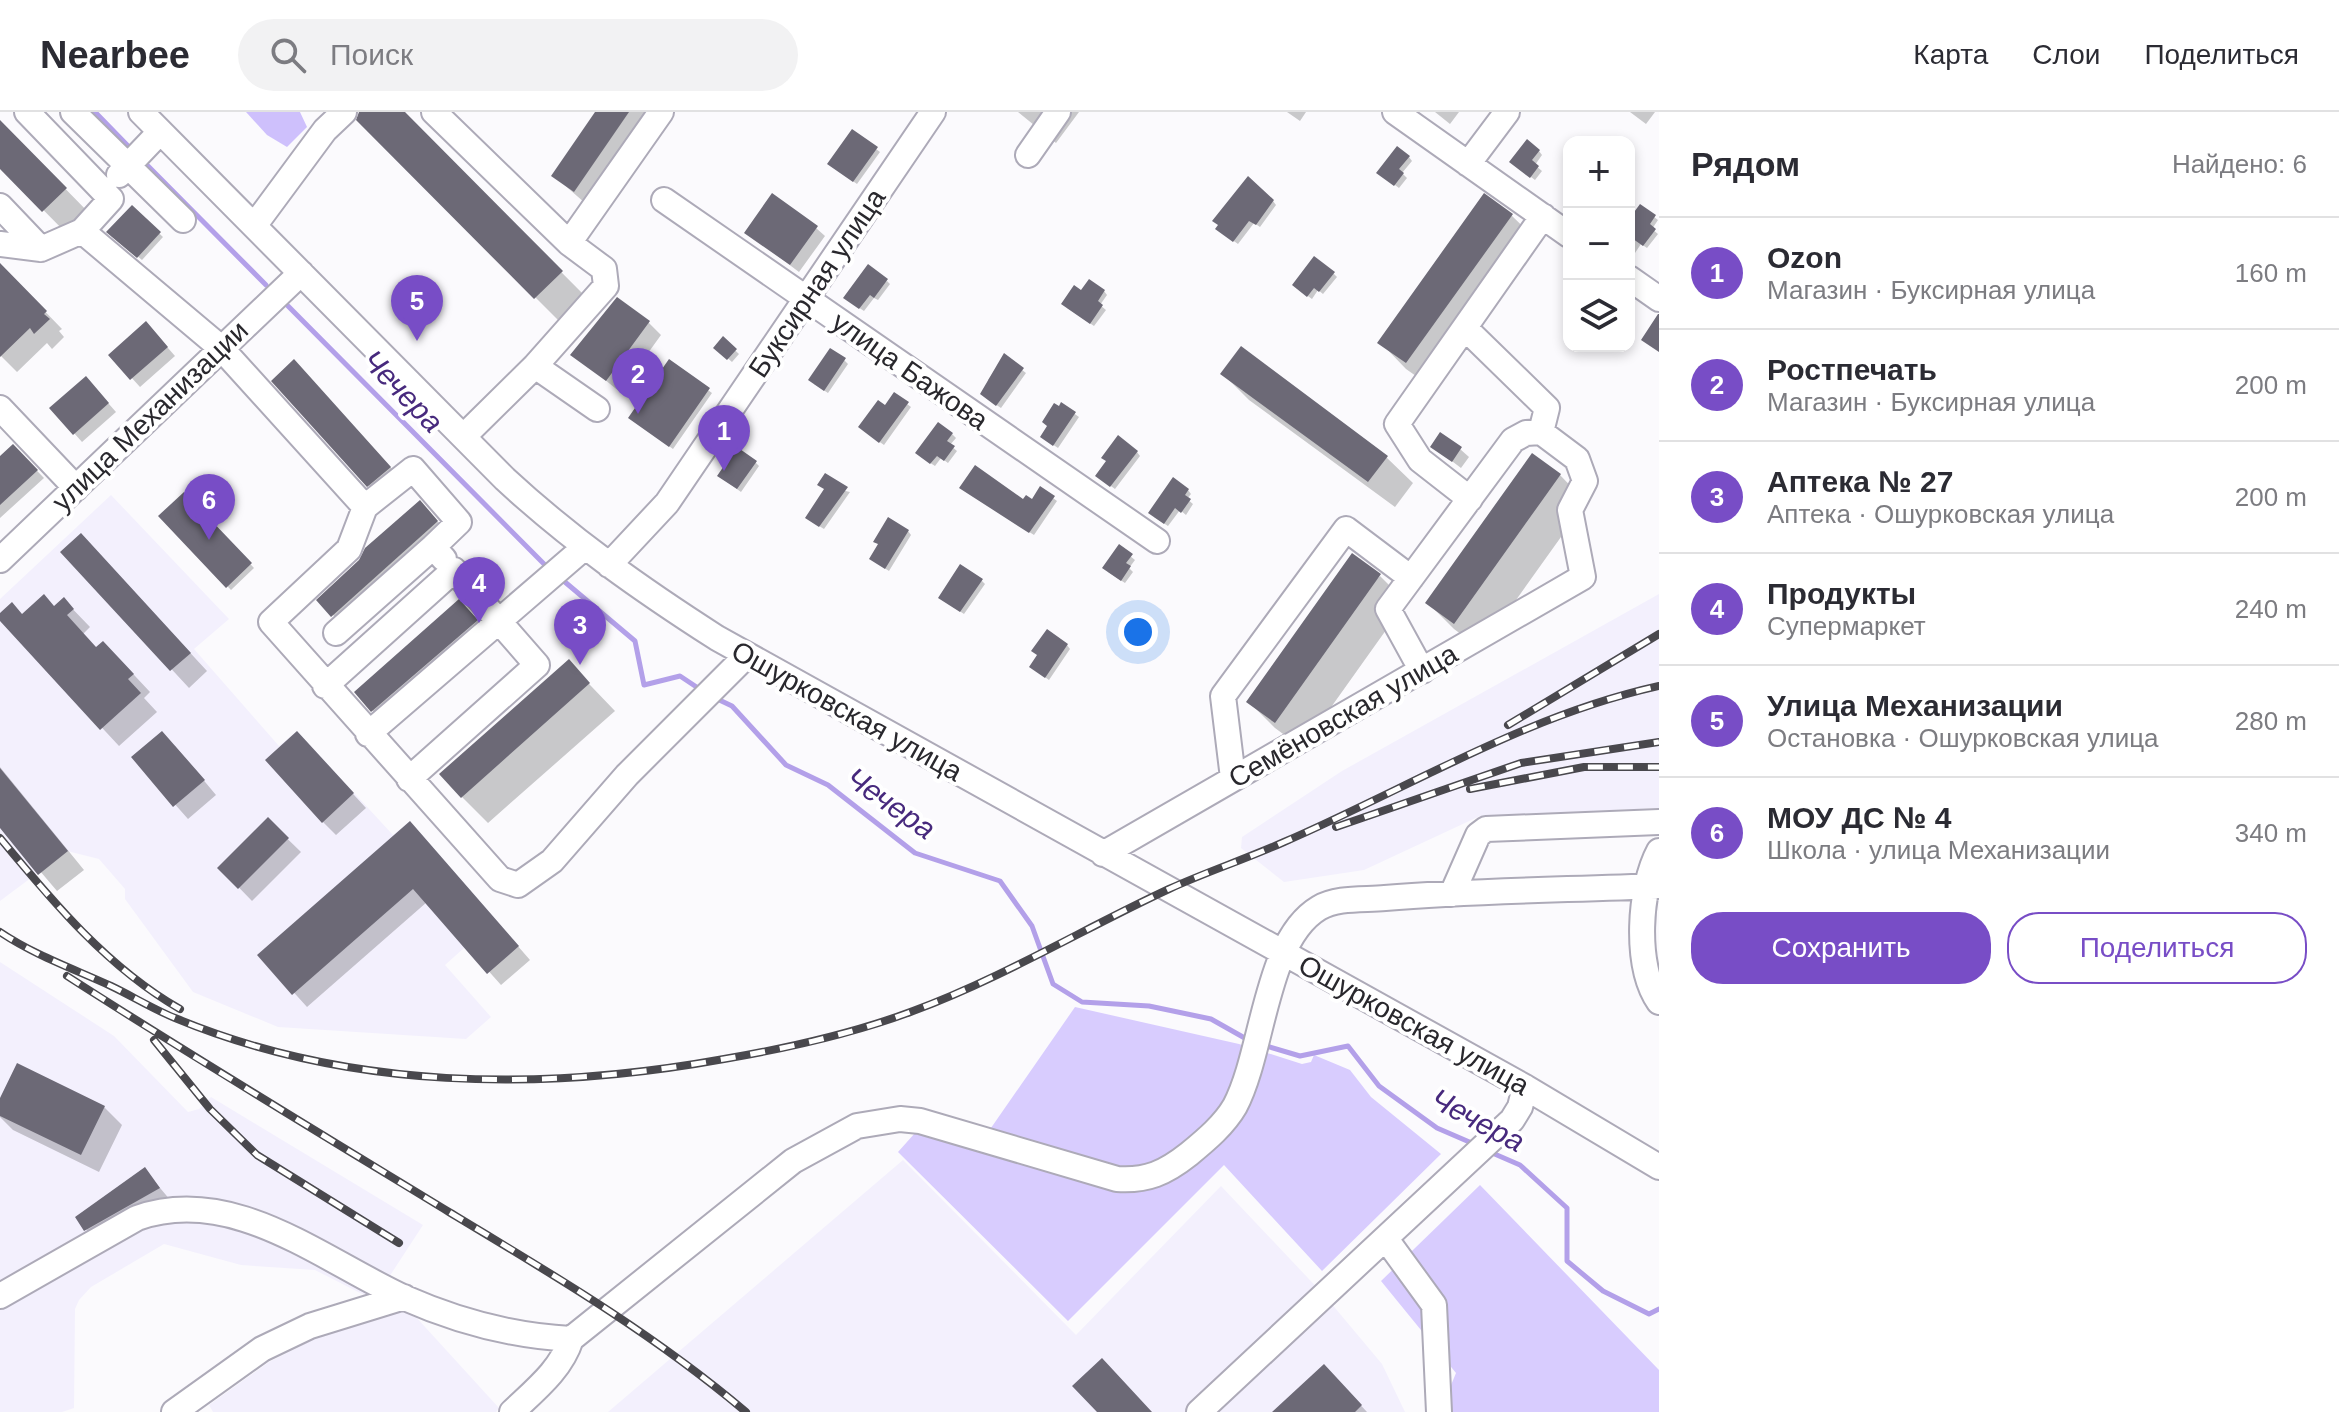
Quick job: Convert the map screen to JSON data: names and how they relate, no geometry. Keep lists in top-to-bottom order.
{
  "streets": {
    "street": [
      "Буксирная улица",
      "улица Бажова",
      "улица Механизации",
      "Ошурковская улица",
      "Семёновская улица"
    ]
  },
  "crossings": [
    ["Буксирная улица", "улица Бажова"],
    ["Буксирная улица", "Ошурковская улица"],
    ["улица Механизации", "Ошурковская улица"],
    ["Ошурковская улица", "Семёновская улица"]
  ],
  "water": ["Чечера"],
  "page": {
    "header": "Nearbee",
    "search": "Поиск",
    "nav": ["Карта", "Слои", "Поделиться"],
    "heading": ["Рядом", "Найдено: 6"],
    "map_buttons": ["+", "−"],
    "list": [
      {
        "mark": "1",
        "name": "Ozon",
        "note": "Магазин · Буксирная улица",
        "value": "160 m"
      },
      {
        "mark": "2",
        "name": "Ростпечать",
        "note": "Магазин · Буксирная улица",
        "value": "200 m"
      },
      {
        "mark": "3",
        "name": "Аптека № 27",
        "note": "Аптека · Ошурковская улица",
        "value": "200 m"
      },
      {
        "mark": "4",
        "name": "Продукты",
        "note": "Супермаркет",
        "value": "240 m"
      },
      {
        "mark": "5",
        "name": "Улица Механизации",
        "note": "Остановка · Ошурковская улица",
        "value": "280 m"
      },
      {
        "mark": "6",
        "name": "МОУ ДС № 4",
        "note": "Школа · улица Механизации",
        "value": "340 m"
      }
    ],
    "pins": [
      "5",
      "2",
      "1",
      "6",
      "4",
      "3"
    ],
    "buttons": ["Сохранить", "Поделиться"]
  }
}
